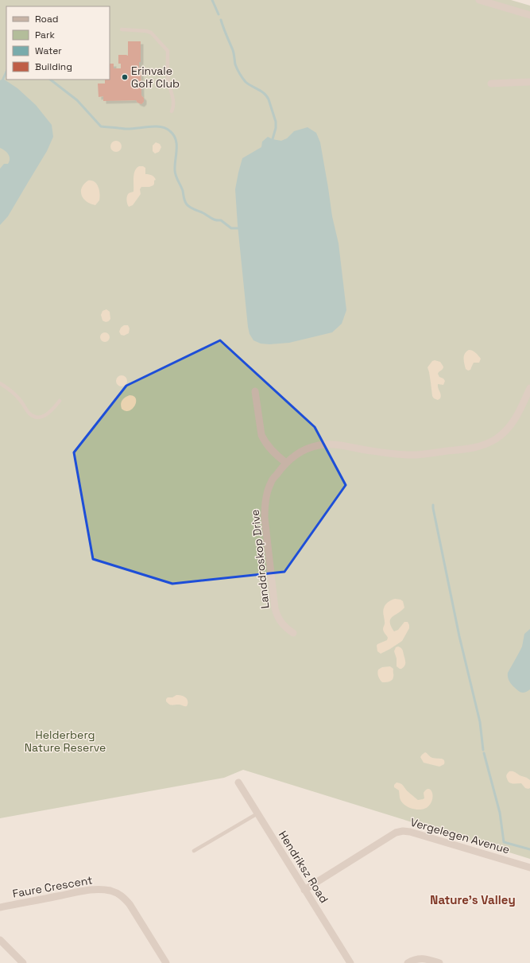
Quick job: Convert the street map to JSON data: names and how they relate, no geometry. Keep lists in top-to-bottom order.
{
  "streets": {
    "street": [
      "Landdroskop Drive",
      "Vergelegen Avenue",
      "Hendriksz Road",
      "Faure Crescent"
    ]
  },
  "crossings": [
    ["Vergelegen Avenue", "Hendriksz Road"]
  ],
  "districts": ["Nature's Valley"],
  "parks": ["Helderberg Nature Reserve"],
  "places": ["Erinvale Golf Club"],
  "legend": [
    "Road",
    "Park",
    "Water",
    "Building"
  ]
}
